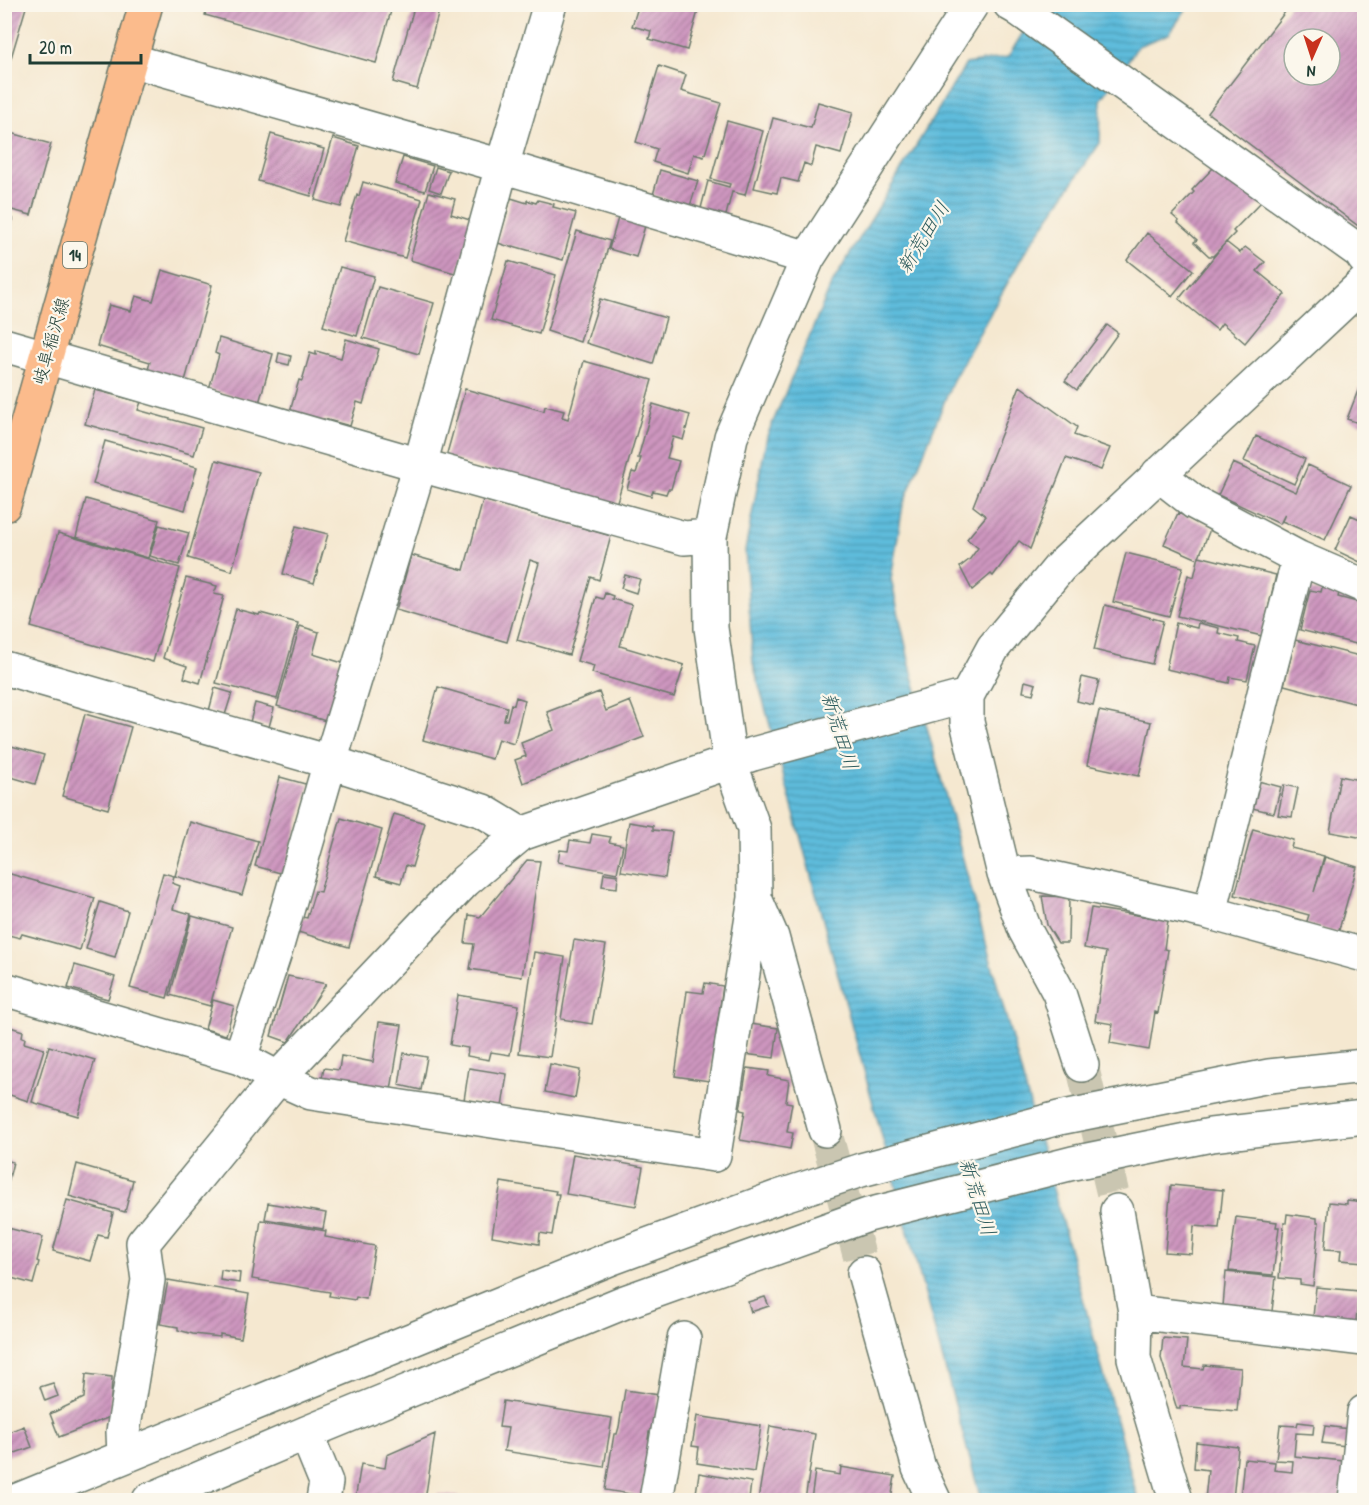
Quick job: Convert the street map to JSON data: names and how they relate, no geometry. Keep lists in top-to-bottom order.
{
  "streets": {
    "main road": ["14", "岐阜稲沢線"]
  },
  "water": ["新荒田川"],
  "scale_bar": "20 m",
  "north": "bottom"
}
